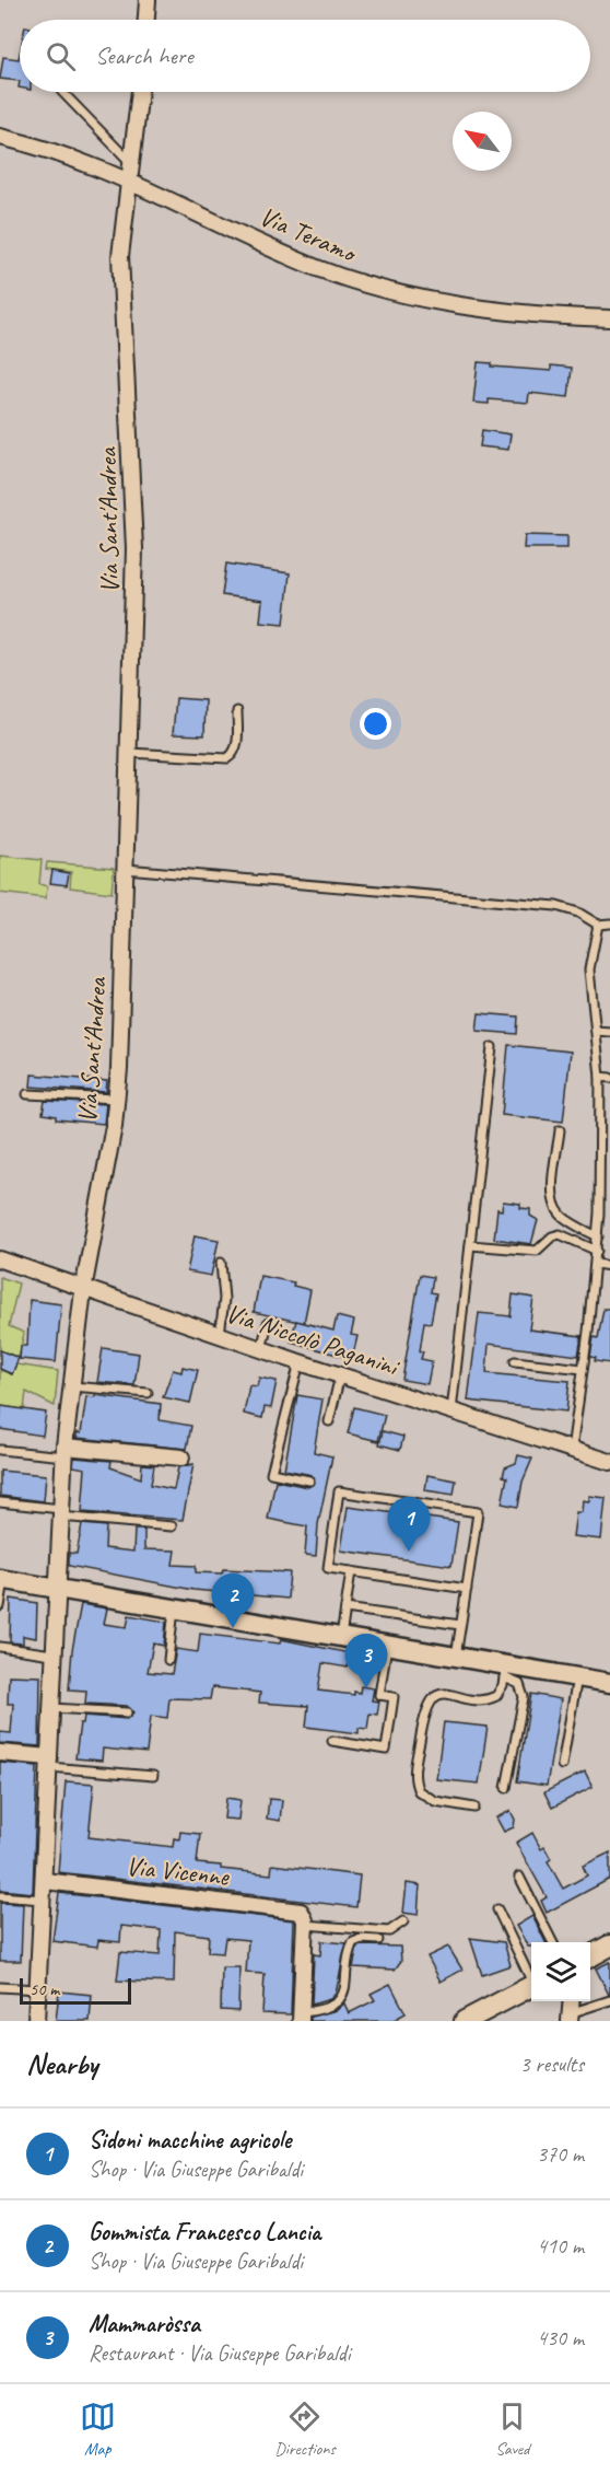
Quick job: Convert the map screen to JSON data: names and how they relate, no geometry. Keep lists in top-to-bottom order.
{
  "streets": {
    "street": [
      "Via Teramo",
      "Via Sant'Andrea",
      "Via Niccolò Paganini",
      "Via Vicenne"
    ]
  },
  "crossings": [
    ["Via Teramo", "Via Sant'Andrea"],
    ["Via Sant'Andrea", "Via Niccolò Paganini"],
    ["Via Sant'Andrea", "Via Vicenne"]
  ],
  "scale_bar": "50 m",
  "north": "top left",
  "page": {
    "search": "Search here",
    "pins": ["1", "2", "3"],
    "scale": "50 m",
    "heading": ["Nearby", "3 results"],
    "list": [
      {
        "mark": "1",
        "name": "Sidoni macchine agricole",
        "note": "Shop · Via Giuseppe Garibaldi",
        "value": "370 m"
      },
      {
        "mark": "2",
        "name": "Gommista Francesco Lancia",
        "note": "Shop · Via Giuseppe Garibaldi",
        "value": "410 m"
      },
      {
        "mark": "3",
        "name": "Mammaròssa",
        "note": "Restaurant · Via Giuseppe Garibaldi",
        "value": "430 m"
      }
    ],
    "nav": ["Map", "Directions", "Saved"]
  }
}
